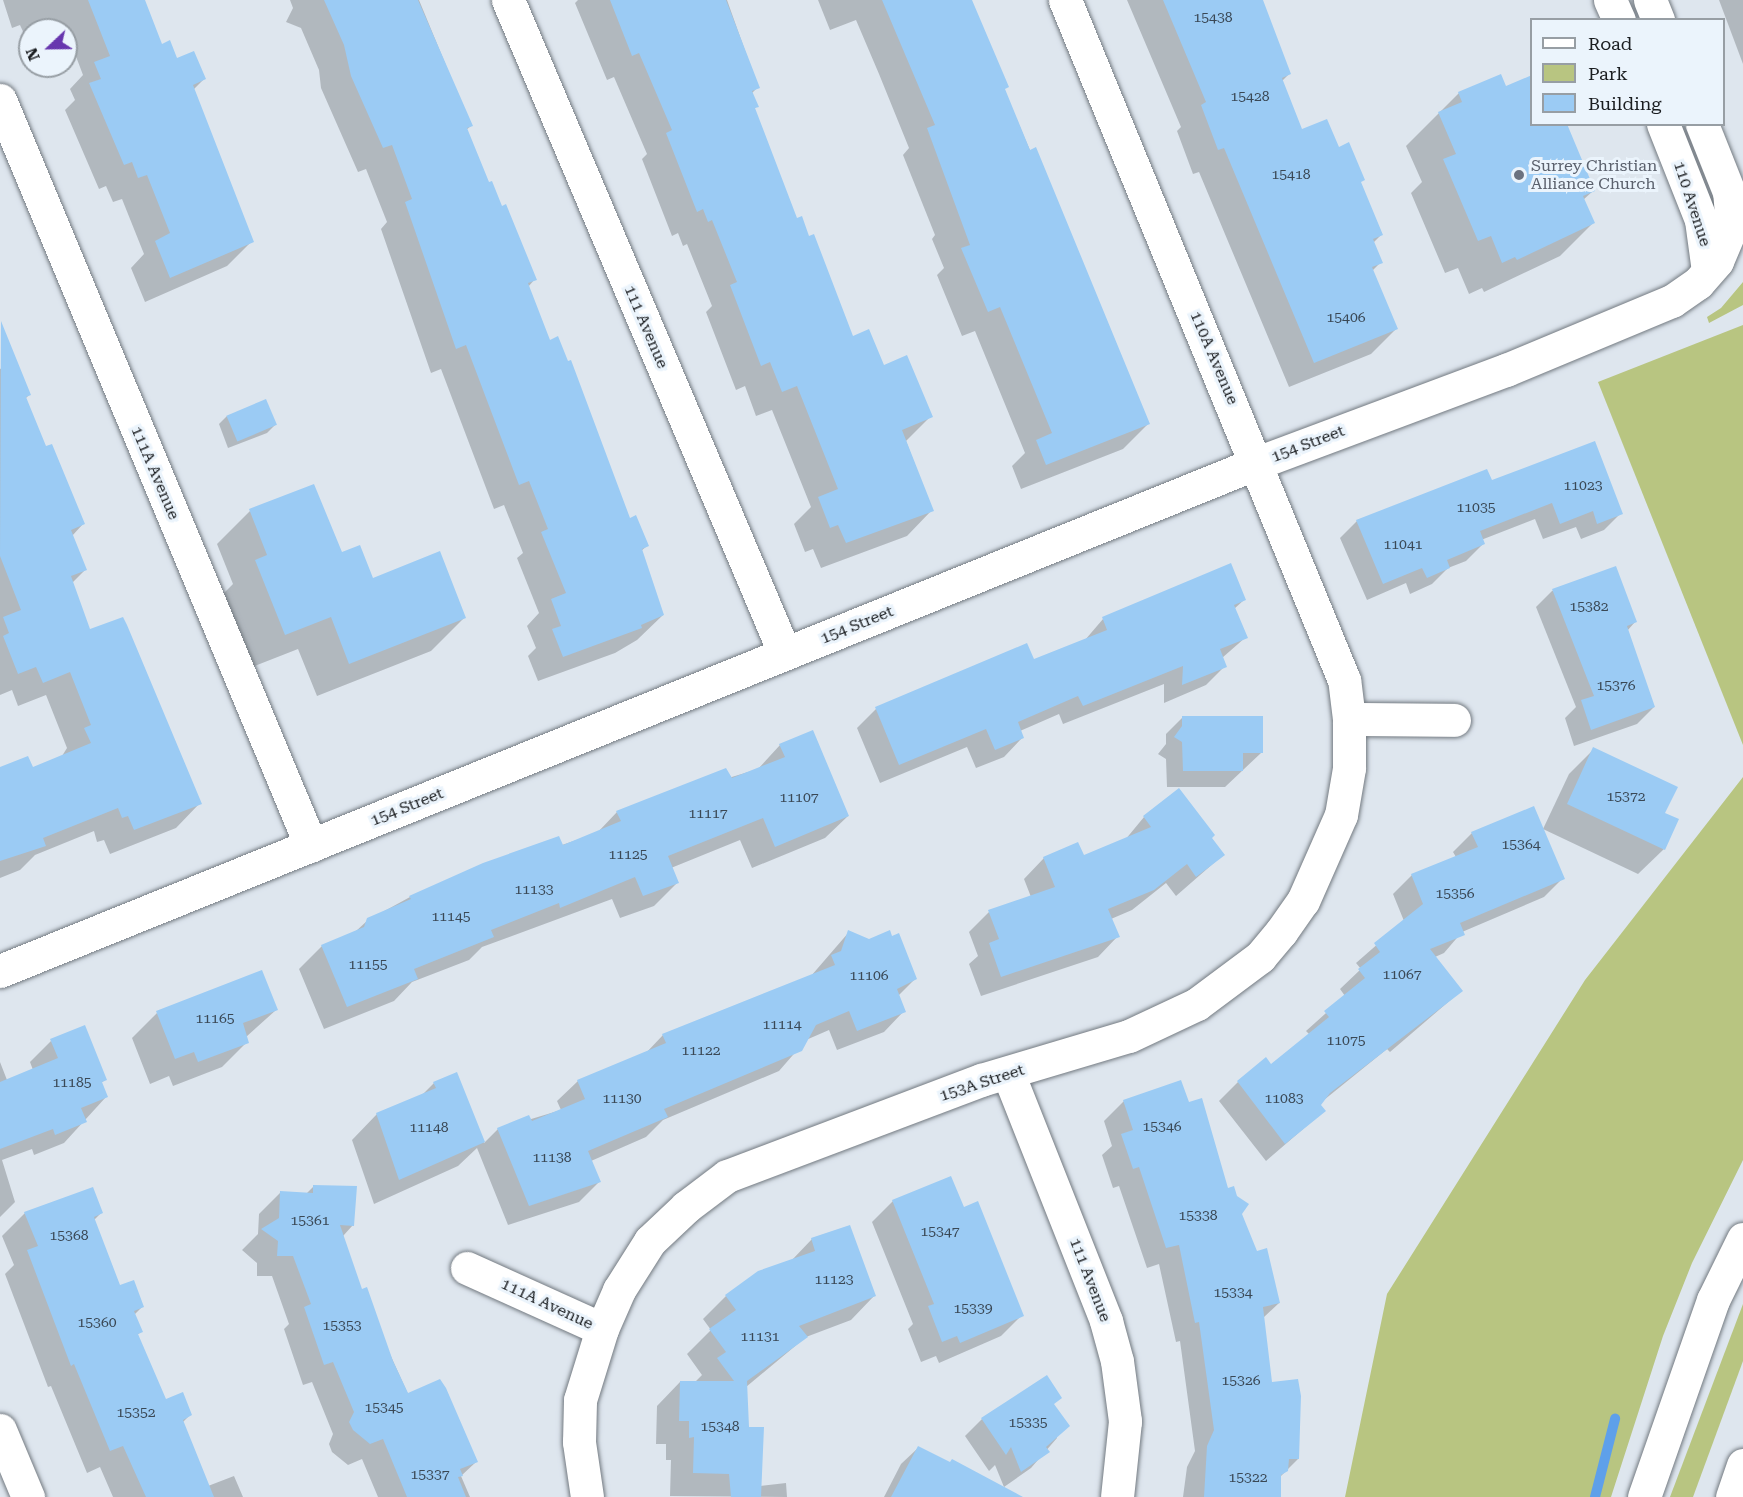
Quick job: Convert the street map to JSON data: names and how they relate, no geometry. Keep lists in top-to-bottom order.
{
  "streets": {
    "main road": [
      "110 Avenue",
      "111 Avenue",
      "110A Avenue",
      "154 Street",
      "111A Avenue",
      "153A Street"
    ]
  },
  "crossings": [
    ["110 Avenue", "154 Street"],
    ["111 Avenue", "154 Street"],
    ["111 Avenue", "153A Street"],
    ["110A Avenue", "154 Street"],
    ["110A Avenue", "153A Street"],
    ["154 Street", "111A Avenue"],
    ["111A Avenue", "153A Street"]
  ],
  "places": ["Surrey Christian Alliance Church"],
  "house_numbers": [
    "15438",
    "15428",
    "15418",
    "15406",
    "11023",
    "11035",
    "11041",
    "15382",
    "15376",
    "15372",
    "11107",
    "11117",
    "15364",
    "11125",
    "11133",
    "15356",
    "11145",
    "11155",
    "11067",
    "11106",
    "11165",
    "11114",
    "11075",
    "11122",
    "11185",
    "11130",
    "11083",
    "15346",
    "11148",
    "11138",
    "15338",
    "15361",
    "15347",
    "15368",
    "11123",
    "15334",
    "15339",
    "15360",
    "15353",
    "11131",
    "15326",
    "15345",
    "15352",
    "15335",
    "15348",
    "15337",
    "15322"
  ],
  "legend": ["Road", "Park", "Building"],
  "north": "left"
}
